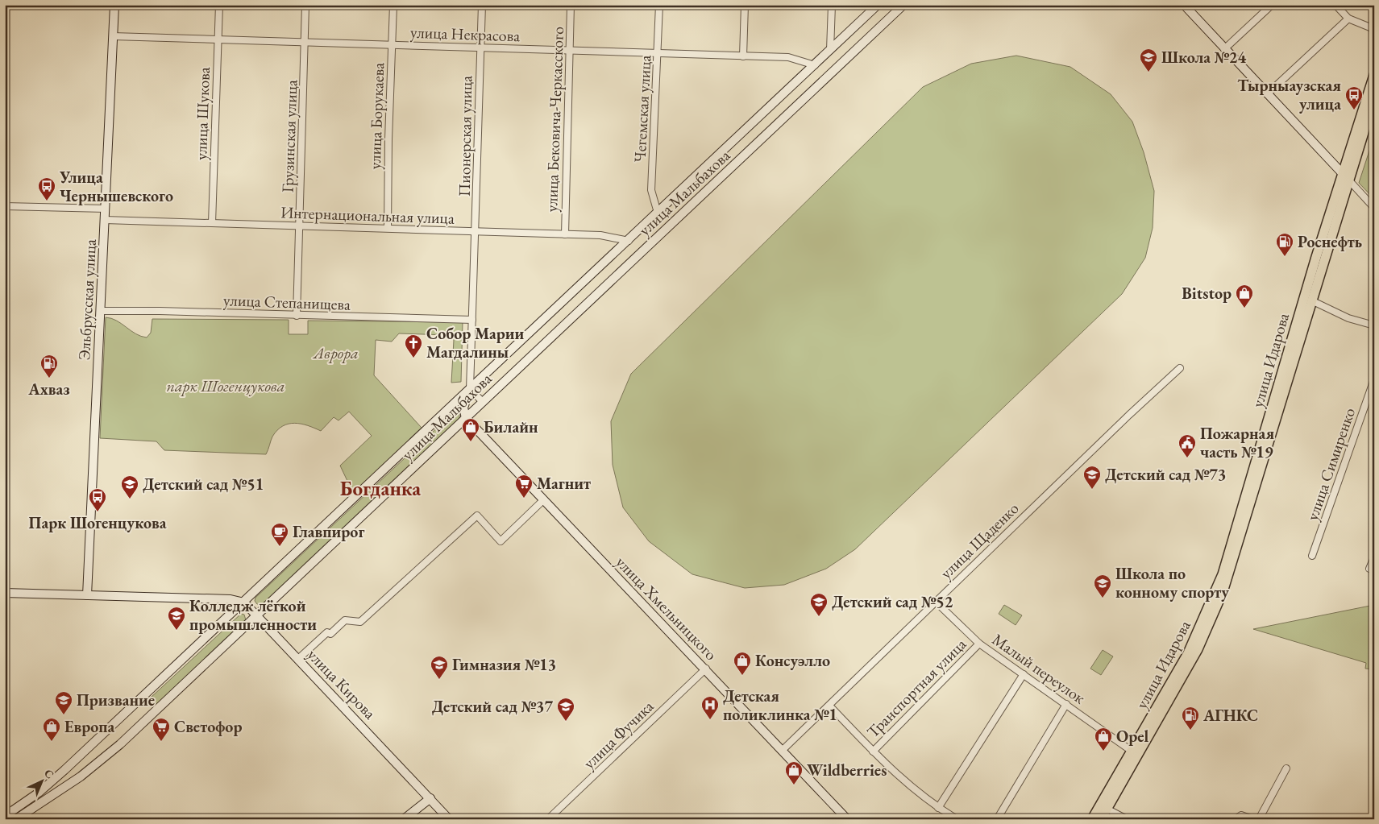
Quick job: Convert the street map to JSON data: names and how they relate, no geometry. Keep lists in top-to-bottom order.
{
  "streets": {
    "main road": [
      "улица Мальбахова",
      "Эльбрусская улица",
      "улица Идарова",
      "улица Хмельницкого",
      "улица Кирова"
    ],
    "street": [
      "улица Некрасова",
      "Чегемская улица",
      "улица Шукова",
      "улица Борукаева",
      "улица Бековича-Черкасского",
      "Грузинская улица",
      "Пионерская улица",
      "Интернациональная улица",
      "улица Степанищева",
      "улица Симиренко",
      "улица Щаденко",
      "Малый переулок",
      "Транспортная улица",
      "улица Фучика"
    ]
  },
  "crossings": [
    ["улица Некрасова", "Чегемская улица"],
    ["улица Некрасова", "улица Шукова"],
    ["улица Некрасова", "улица Борукаева"],
    ["улица Некрасова", "улица Бековича-Черкасского"],
    ["улица Некрасова", "Грузинская улица"],
    ["улица Некрасова", "Пионерская улица"],
    ["улица Некрасова", "улица Мальбахова"],
    ["улица Некрасова", "Эльбрусская улица"],
    ["Чегемская улица", "улица Мальбахова"],
    ["улица Шукова", "Интернациональная улица"],
    ["улица Борукаева", "Интернациональная улица"],
    ["улица Бековича-Черкасского", "Интернациональная улица"],
    ["Грузинская улица", "Интернациональная улица"],
    ["Грузинская улица", "улица Степанищева"],
    ["Пионерская улица", "улица Мальбахова"],
    ["Пионерская улица", "Интернациональная улица"],
    ["Пионерская улица", "улица Степанищева"],
    ["улица Мальбахова", "Интернациональная улица"],
    ["улица Мальбахова", "улица Хмельницкого"],
    ["улица Мальбахова", "улица Кирова"],
    ["Интернациональная улица", "Эльбрусская улица"],
    ["Эльбрусская улица", "улица Степанищева"],
    ["улица Идарова", "Малый переулок"],
    ["улица Щаденко", "улица Хмельницкого"],
    ["улица Щаденко", "Малый переулок"],
    ["улица Хмельницкого", "улица Фучика"],
    ["Малый переулок", "Транспортная улица"]
  ],
  "districts": ["Богданка"],
  "parks": ["Аврора", "парк Шогенцукова"],
  "places": {
    "school or university": [
      "Школа №24",
      "Детский сад №73",
      "Детский сад №51",
      "Школа по конному спорту",
      "Детский сад №52",
      "Колледж лёгкой промышленности",
      "Гимназия №13",
      "Призвание",
      "Детский сад №37"
    ],
    "bus stop": ["Тырныаузская улица", "Улица Чернышевского", "Парк Шогенцукова"],
    "fuel station": ["Роснефть", "Ахваз", "АГНКС"],
    "shop": [
      "Bitstop",
      "Билайн",
      "Консуэлло",
      "Европа",
      "Opel",
      "Wildberries"
    ],
    "church": ["Собор Марии Магдалины"],
    "public building": ["Пожарная часть №19"],
    "supermarket": ["Магнит", "Светофор"],
    "cafe": ["Главпирог"],
    "hospital": ["Детская поликлинка №1"]
  },
  "north": "top right"
}
